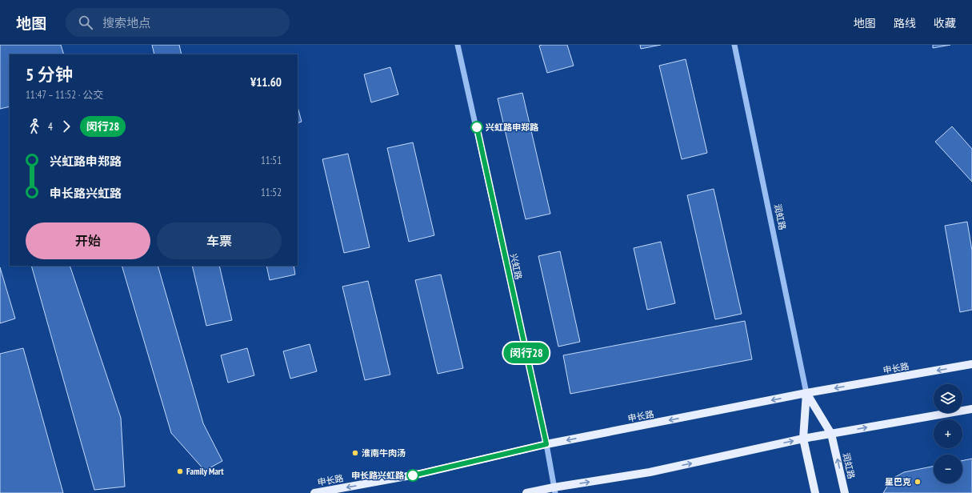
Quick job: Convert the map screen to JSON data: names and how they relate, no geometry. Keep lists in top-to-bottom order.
{
  "streets": {
    "main road": ["润虹路", "申长路"],
    "street": ["兴虹路"]
  },
  "crossings": [
    ["润虹路", "申长路"],
    ["兴虹路", "申长路"]
  ],
  "places": [
    "兴虹路申郑路",
    "淮南牛肉汤",
    "Family Mart",
    "申长路兴虹路",
    "星巴克"
  ],
  "lines": ["bus line 闵行28"],
  "page": {
    "header": "地图",
    "search": "搜索地点",
    "nav": ["地图", "路线", "收藏"],
    "on_map": "闵行28",
    "heading": ["5 分钟", "11:47 – 11:52 · 公交", "¥11.60"],
    "legs": ["4", "闵行28"],
    "list": [
      {
        "name": "兴虹路申郑路",
        "value": "11:51"
      },
      {
        "name": "申长路兴虹路",
        "value": "11:52"
      }
    ],
    "buttons": ["开始", "车票"],
    "map_buttons": ["+", "−"]
  }
}
